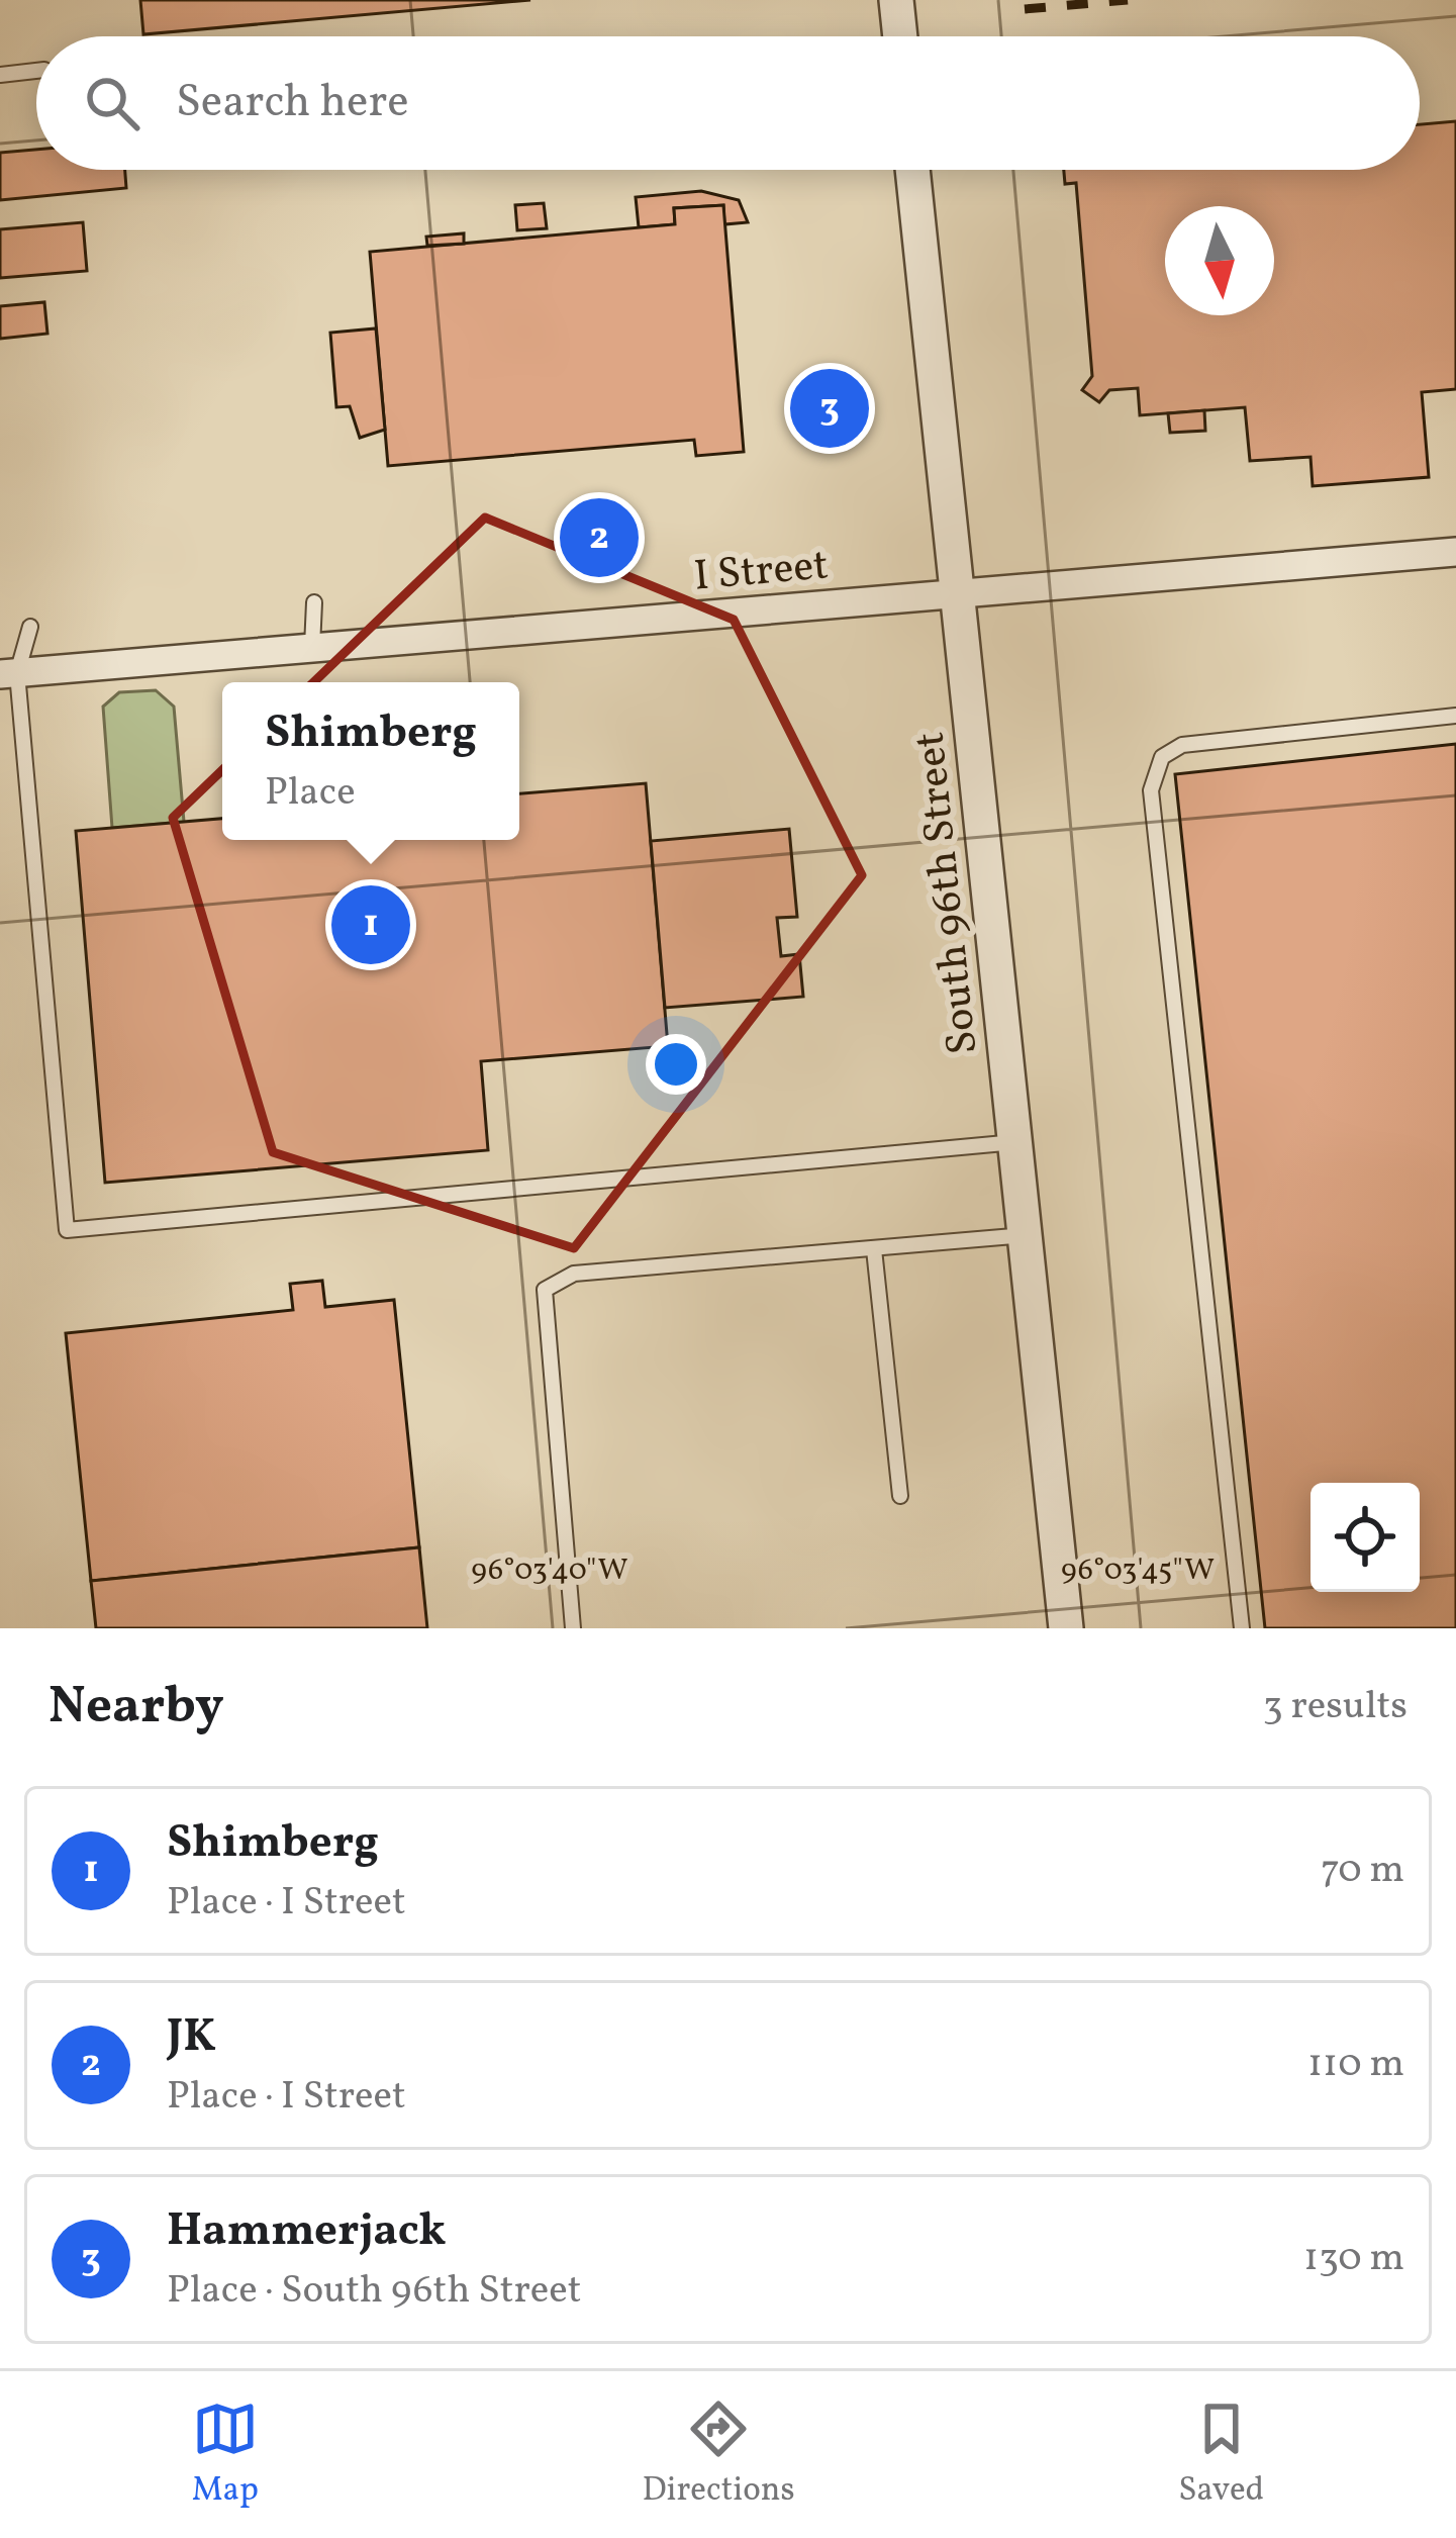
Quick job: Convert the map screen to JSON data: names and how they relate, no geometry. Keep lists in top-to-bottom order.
{
  "streets": {
    "street": ["I Street", "South 96th Street"]
  },
  "crossings": [
    ["I Street", "South 96th Street"]
  ],
  "north": "bottom",
  "page": {
    "search": "Search here",
    "pins": ["3", "2", "1"],
    "popup": ["Shimberg", "Place"],
    "heading": ["Nearby", "3 results"],
    "list": [
      {
        "mark": "1",
        "name": "Shimberg",
        "note": "Place · I Street",
        "value": "70 m"
      },
      {
        "mark": "2",
        "name": "JK",
        "note": "Place · I Street",
        "value": "110 m"
      },
      {
        "mark": "3",
        "name": "Hammerjack",
        "note": "Place · South 96th Street",
        "value": "130 m"
      }
    ],
    "nav": ["Map", "Directions", "Saved"]
  },
  "coordinates": ["96°03'40\"W", "96°03'45\"W"]
}
